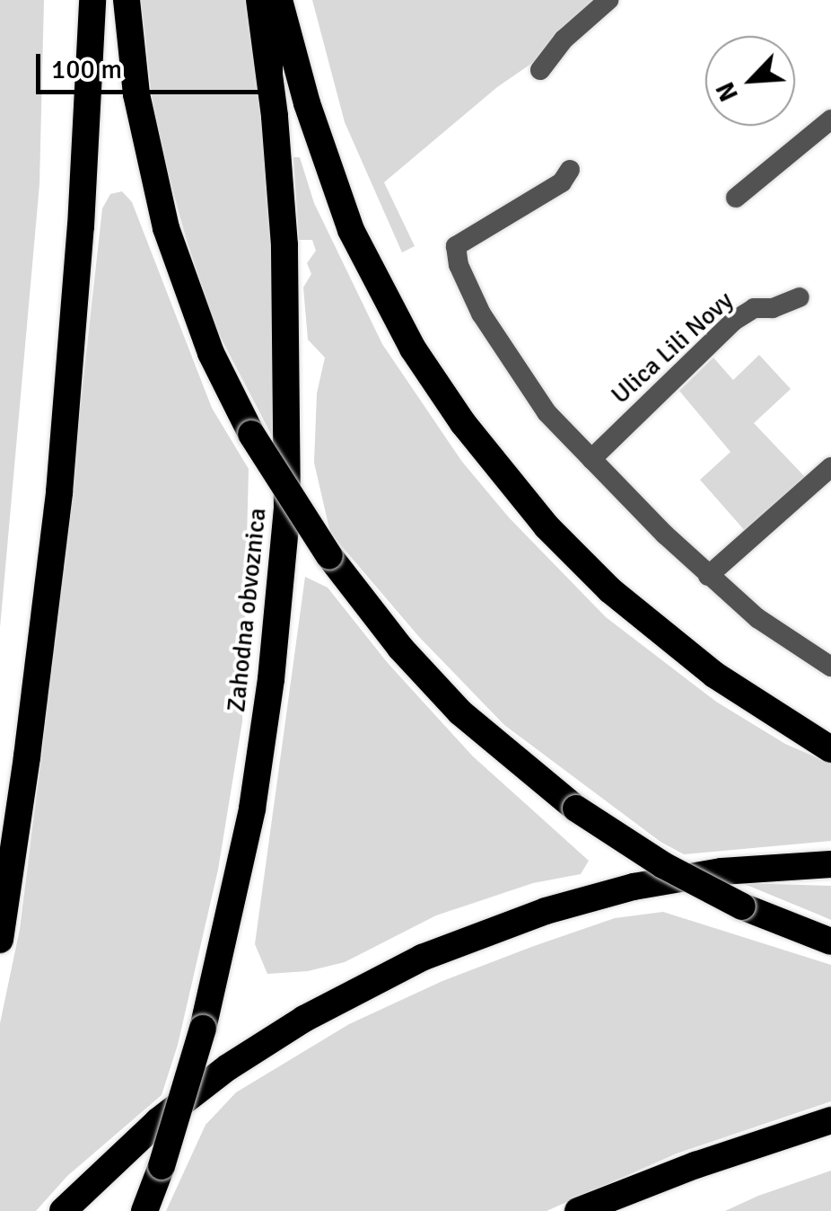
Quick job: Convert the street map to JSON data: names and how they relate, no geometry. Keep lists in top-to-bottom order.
{
  "streets": {
    "highway": ["Zahodna obvoznica"],
    "street": ["Ulica Lili Novy"]
  },
  "scale_bar": "100 m",
  "north": "bottom left"
}
